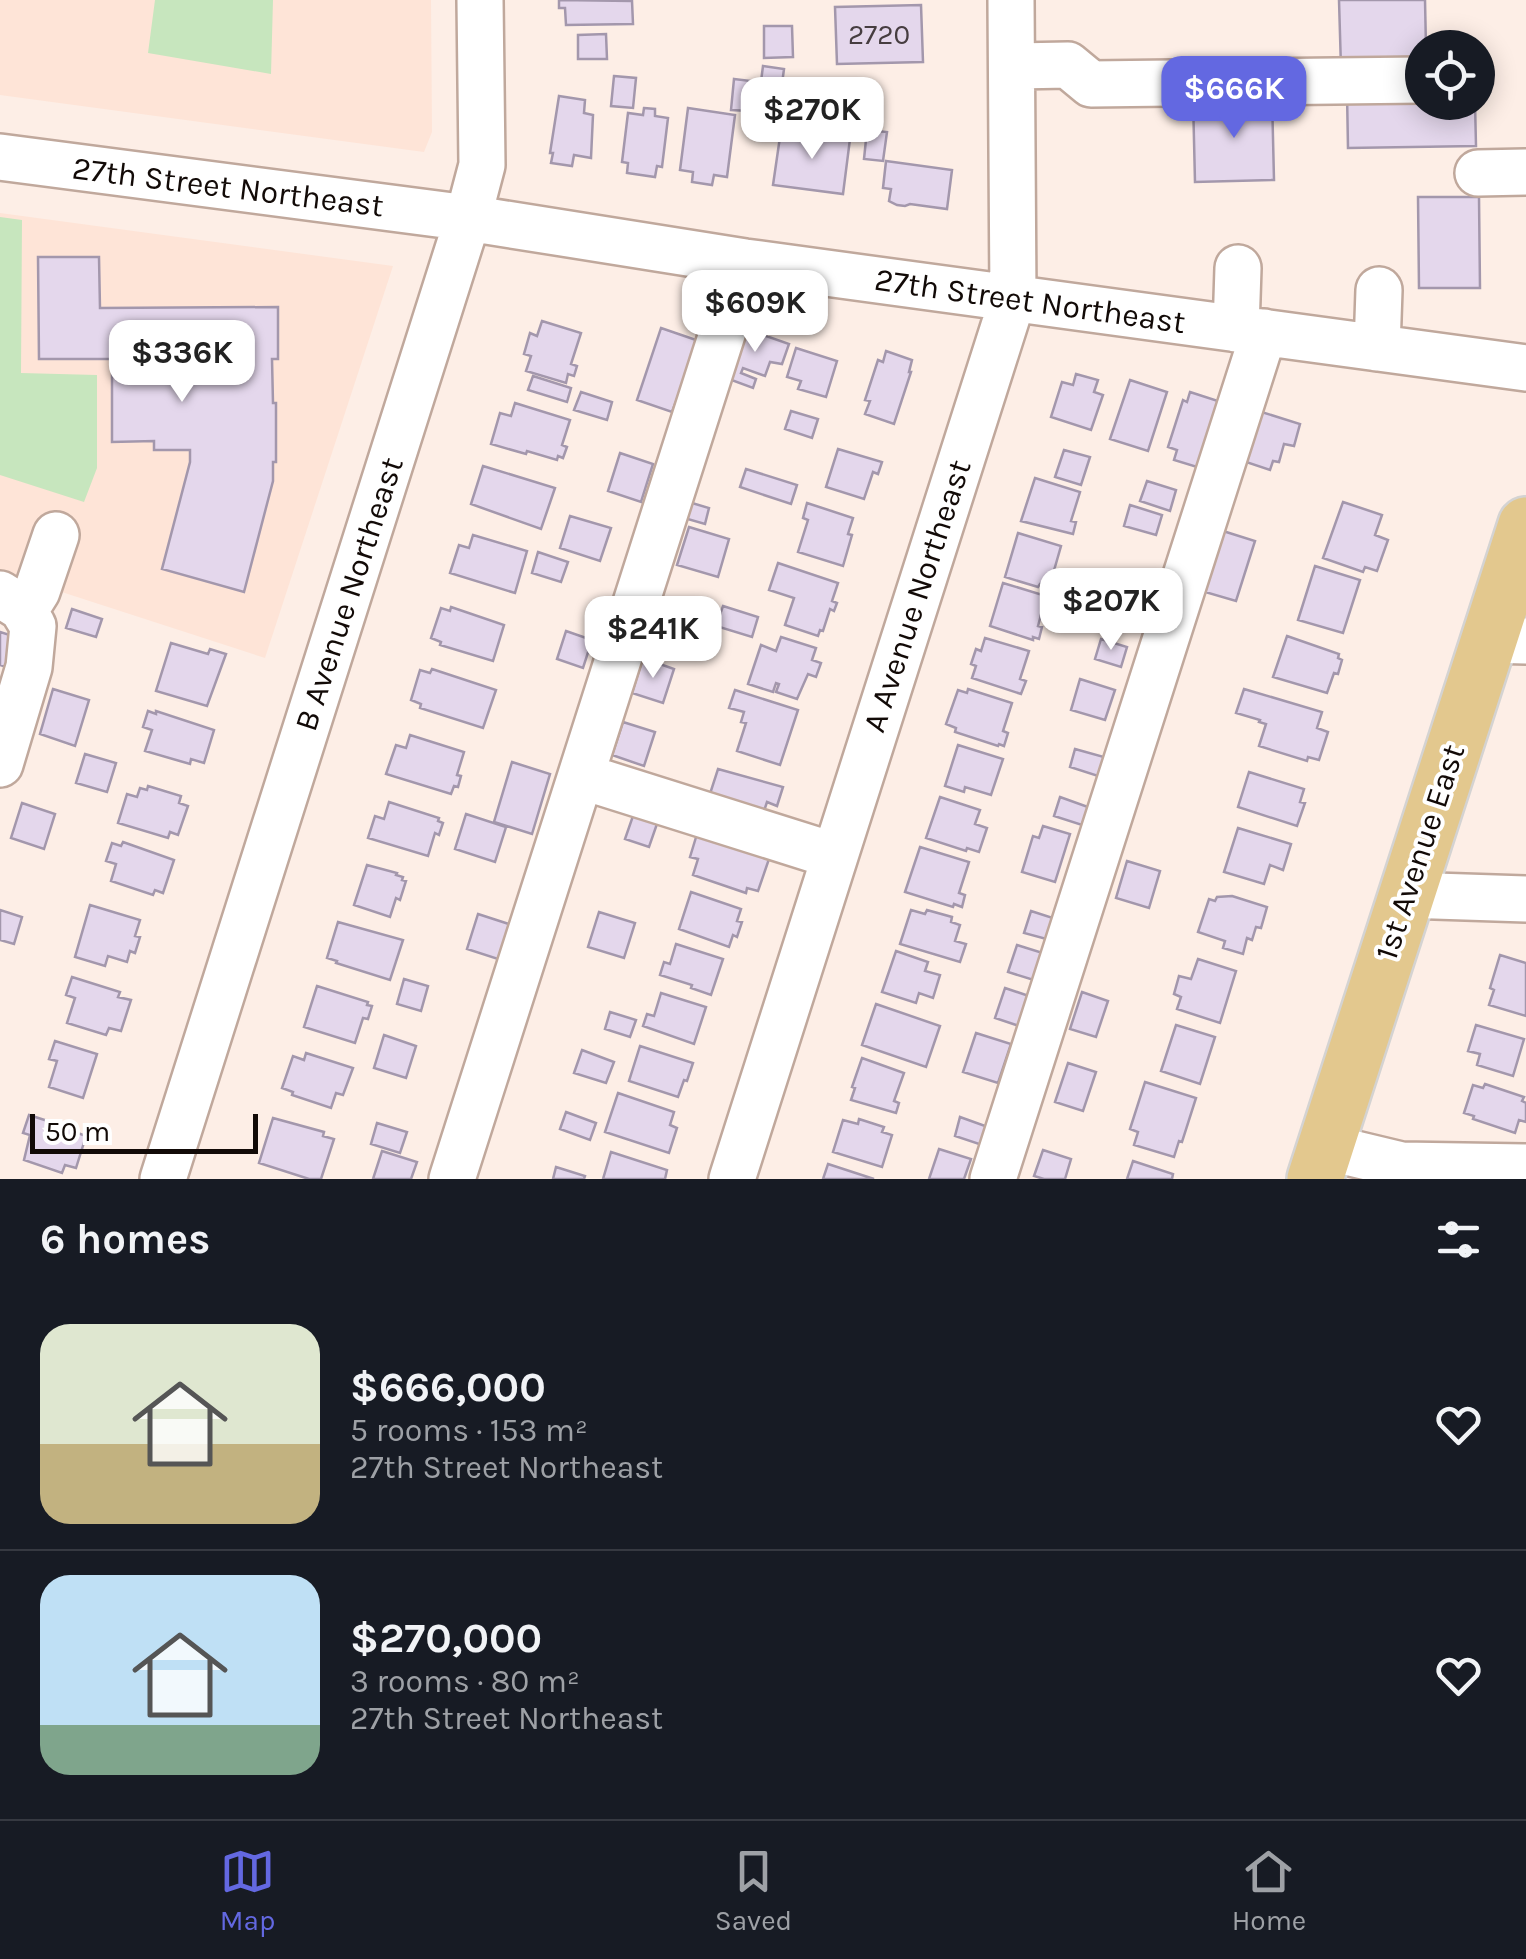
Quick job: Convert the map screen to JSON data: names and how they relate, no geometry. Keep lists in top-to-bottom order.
{
  "streets": {
    "main road": ["1st Avenue East"],
    "street": ["27th Street Northeast", "B Avenue Northeast", "A Avenue Northeast"]
  },
  "crossings": [
    ["27th Street Northeast", "B Avenue Northeast"],
    ["27th Street Northeast", "A Avenue Northeast"]
  ],
  "house_numbers": ["2720"],
  "scale_bar": "50 m",
  "page": {
    "price": [
      "$666K",
      "$270K",
      "$609K",
      "$336K",
      "$207K",
      "$241K"
    ],
    "scale": "50 m",
    "heading": "6 homes",
    "list": [
      {
        "name": "$666,000",
        "note": "5 rooms · 153 m² · 27th Street Northeast"
      },
      {
        "name": "$270,000",
        "note": "3 rooms · 80 m² · 27th Street Northeast"
      }
    ],
    "tabs": ["Map", "Saved", "Home"]
  }
}
